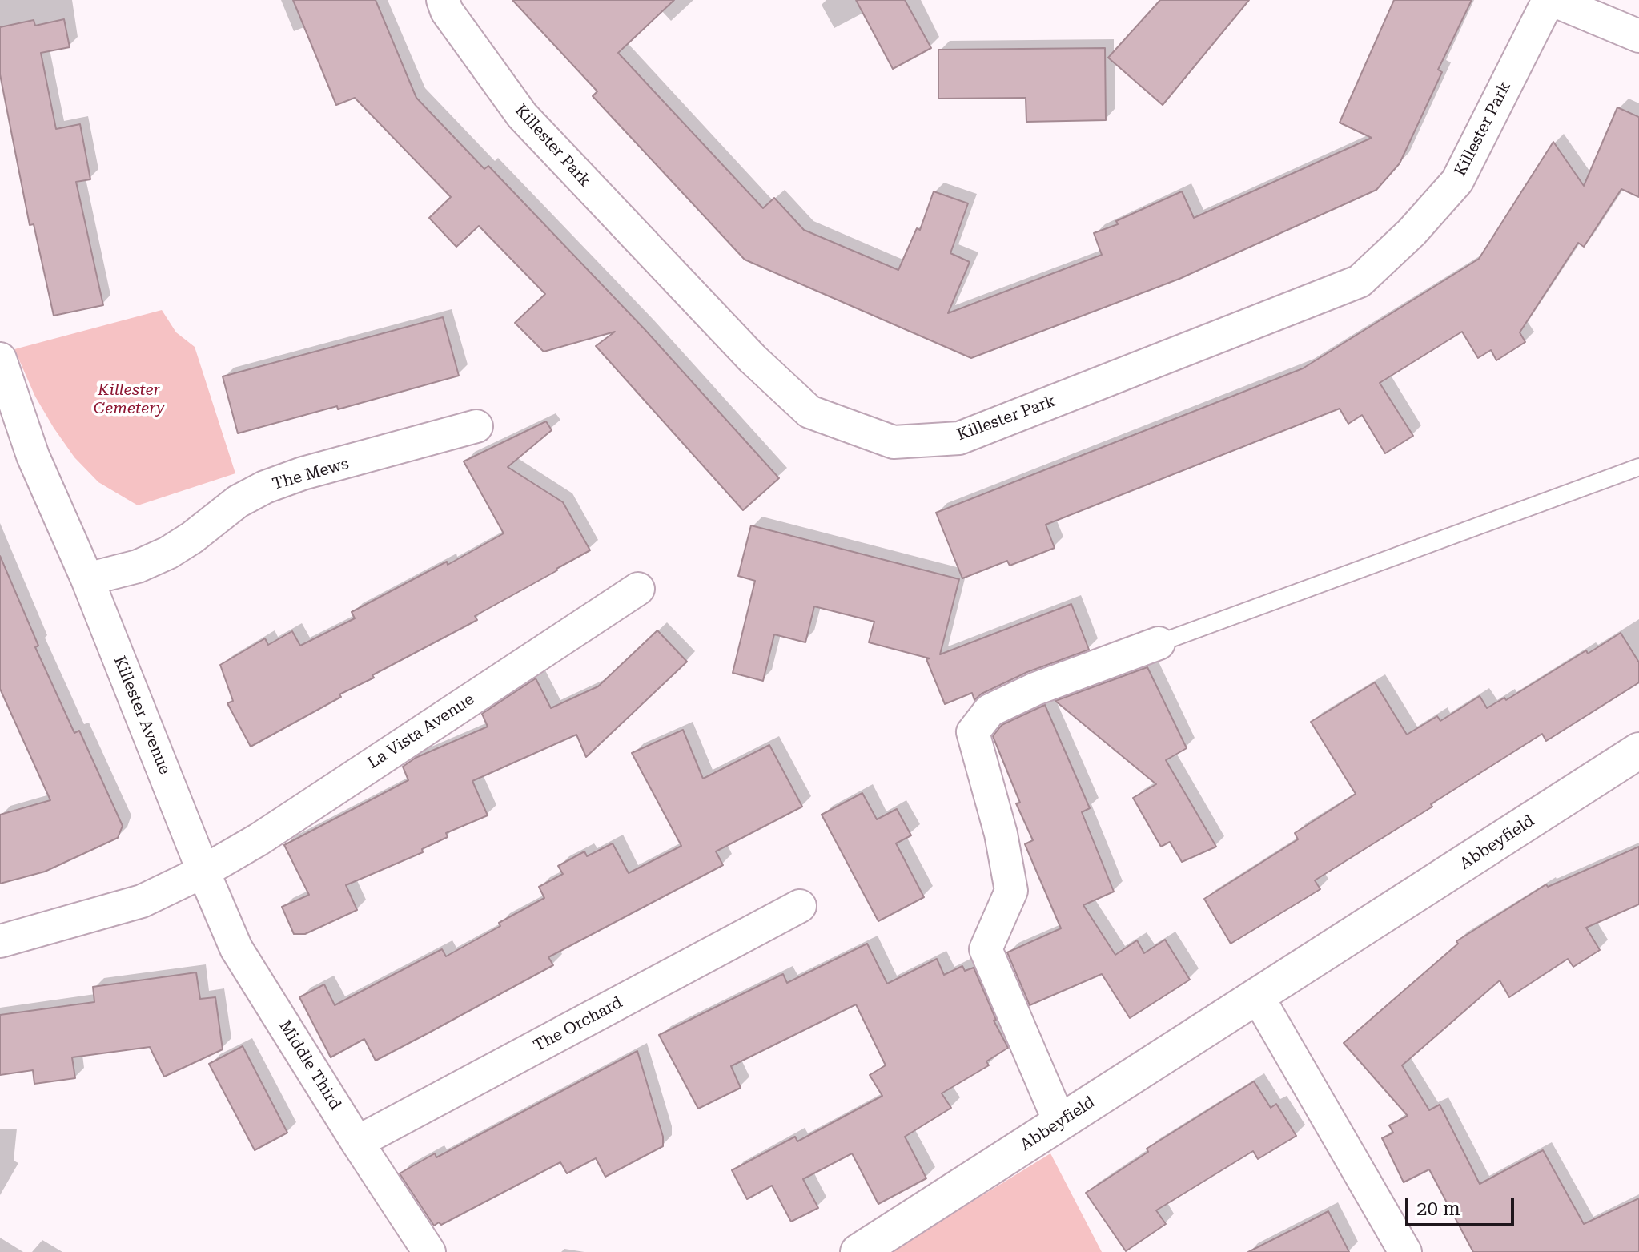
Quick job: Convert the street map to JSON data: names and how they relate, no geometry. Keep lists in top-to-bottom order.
{
  "streets": {
    "street": [
      "Killester Park",
      "The Mews",
      "Killester Avenue",
      "La Vista Avenue",
      "Abbeyfield",
      "The Orchard",
      "Middle Third"
    ]
  },
  "crossings": [
    ["The Mews", "Killester Avenue"],
    ["Killester Avenue", "La Vista Avenue"],
    ["Killester Avenue", "Middle Third"],
    ["La Vista Avenue", "Middle Third"],
    ["The Orchard", "Middle Third"]
  ],
  "parks": ["Killester Cemetery"],
  "scale_bar": "20 m"
}
